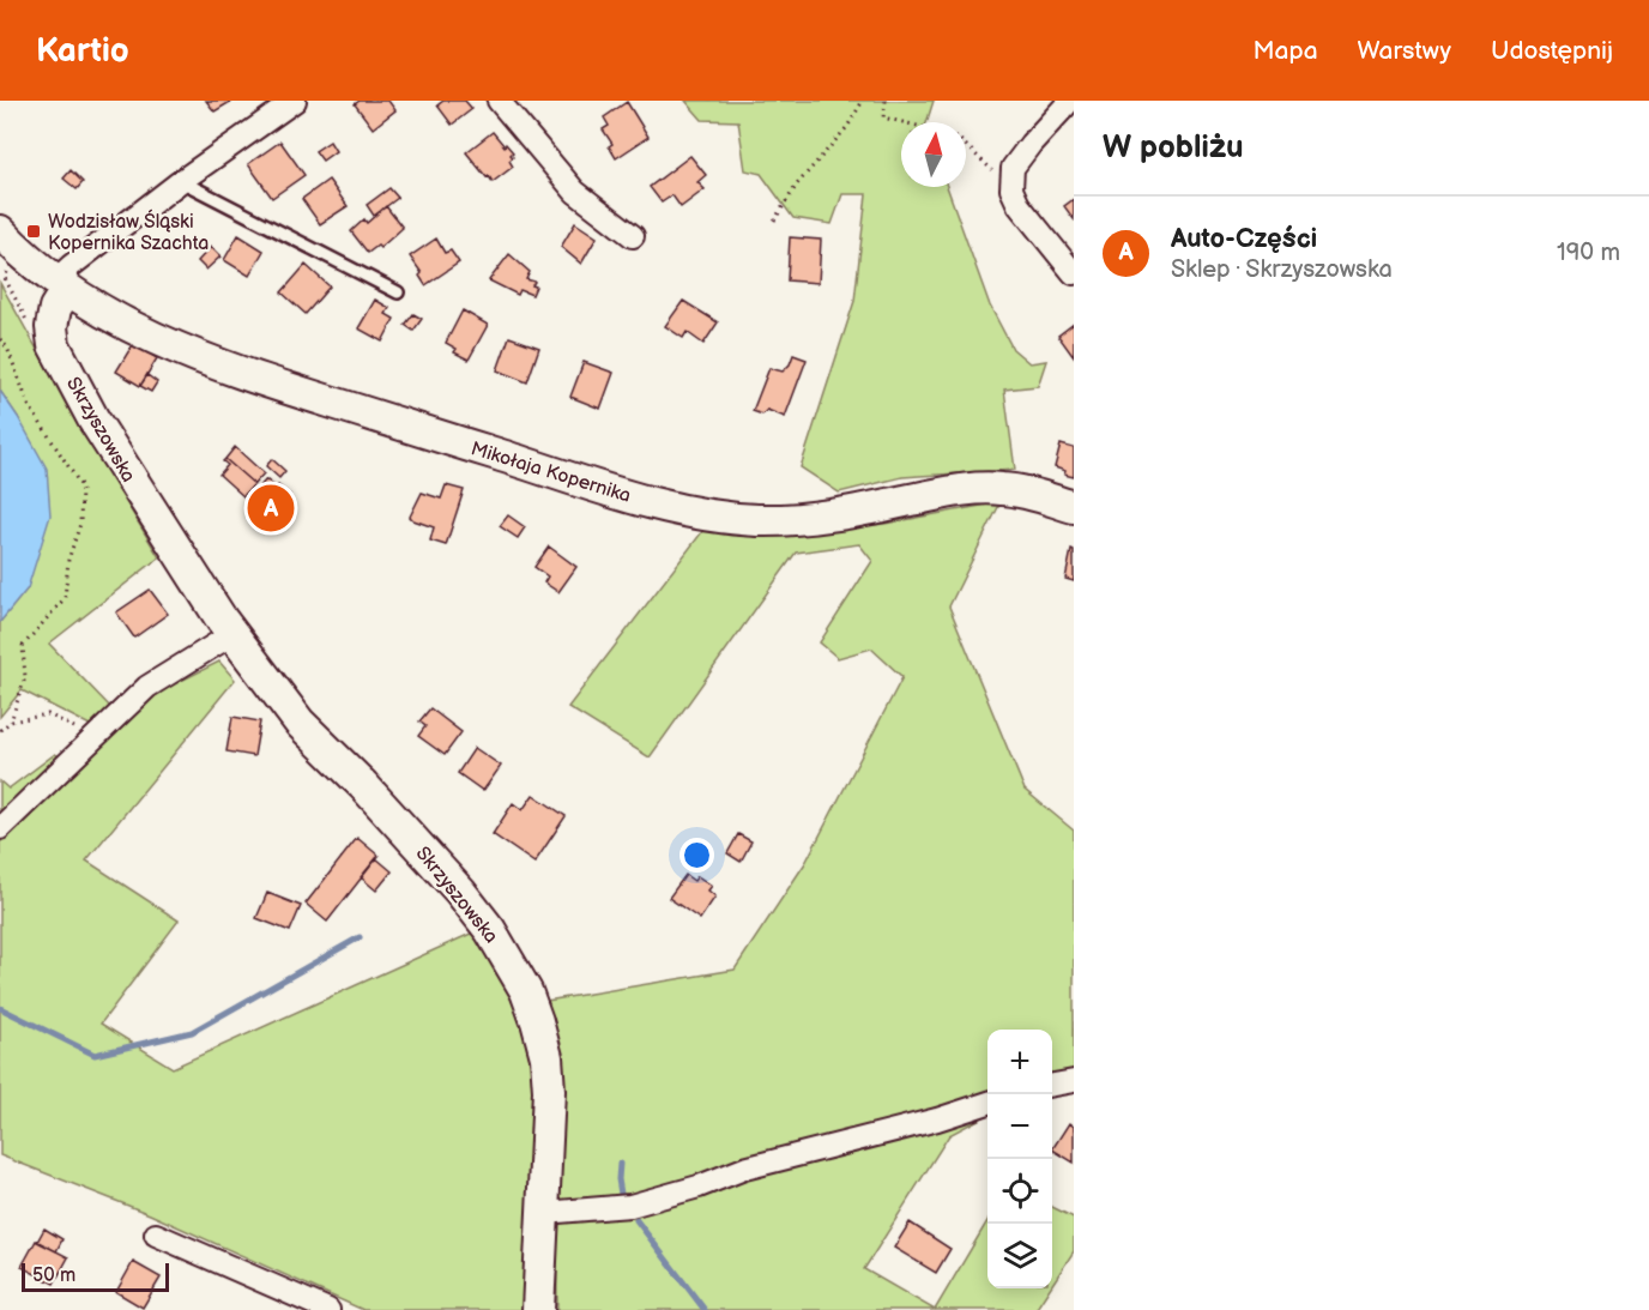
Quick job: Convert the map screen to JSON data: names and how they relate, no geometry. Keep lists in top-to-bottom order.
{
  "streets": {
    "street": ["Skrzyszowska", "Mikołaja Kopernika"]
  },
  "crossings": [
    ["Skrzyszowska", "Mikołaja Kopernika"]
  ],
  "places": {
    "transit": ["Wodzisław Śląski Kopernika Szachta"]
  },
  "scale_bar": "50 m",
  "north": "top",
  "page": {
    "header": "Kartio",
    "nav": ["Mapa", "Warstwy", "Udostępnij"],
    "heading": "W pobliżu",
    "list": [
      {
        "mark": "A",
        "name": "Auto-Części",
        "note": "Sklep · Skrzyszowska",
        "value": "190 m"
      }
    ],
    "pins": "A",
    "map_buttons": ["+", "−"],
    "scale": "50 m"
  }
}
